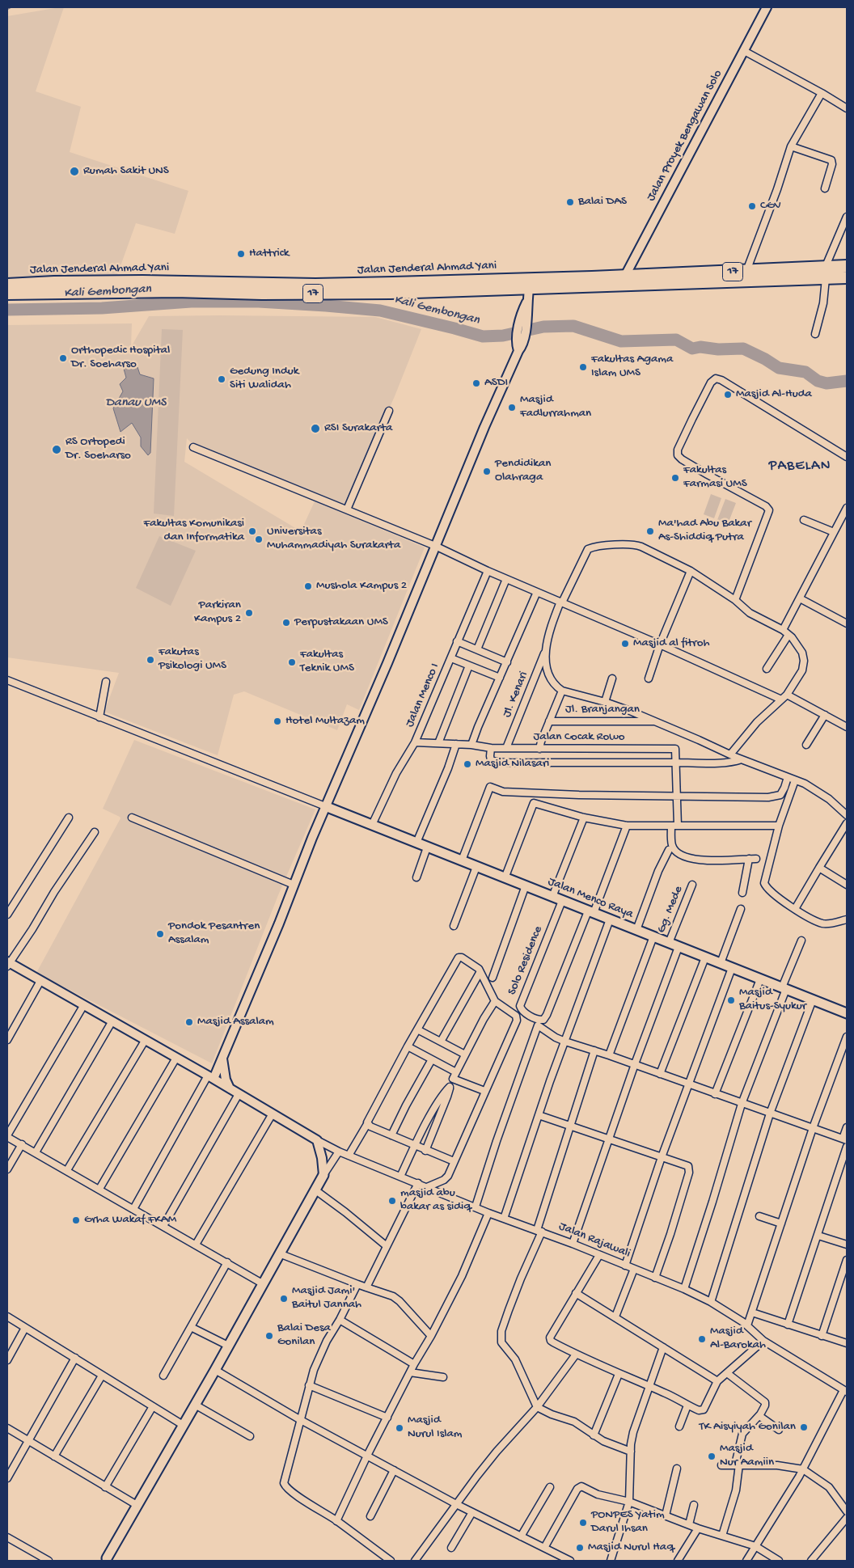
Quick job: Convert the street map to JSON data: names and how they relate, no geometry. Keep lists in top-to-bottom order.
{
  "streets": {
    "highway": ["Jalan Jenderal Ahmad Yani", "17"],
    "main road": ["Jalan Menco Raya"],
    "street": [
      "Jalan Proyek Bengawan Solo",
      "Jl. Kenari",
      "Jalan Menco I",
      "Jl. Branjangan",
      "Jalan Cocak Rowo",
      "Gg. Mede",
      "Solo Residence",
      "Jalan Rajawali"
    ]
  },
  "crossings": [
    ["Jalan Proyek Bengawan Solo", "Jalan Jenderal Ahmad Yani"],
    ["Jl. Kenari", "Jalan Cocak Rowo"],
    ["Jalan Menco I", "Jalan Cocak Rowo"],
    ["Jalan Menco I", "Jalan Menco Raya"],
    ["Jalan Menco Raya", "Gg. Mede"],
    ["Jalan Menco Raya", "Solo Residence"]
  ],
  "districts": ["PABELAN"],
  "water": ["Kali Gembongan", "Danau UMS"],
  "places": [
    "Rumah Sakit UNS",
    "Balai DAS",
    "CGV",
    "Hattrick",
    "Orthopedic Hospital Dr. Soeharso",
    "Fakultas Agama Islam UMS",
    "Gedung Induk Siti Walidah",
    "ASDI",
    "Masjid Al-Huda",
    "Masjid Fadlurrahman",
    "RSI Surakarta",
    "RS Ortopedi Dr. Soeharso",
    "Pendidikan Olahraga",
    "Fakultas Farmasi UMS",
    "Fakultas Komunikasi dan Informatika",
    "Ma'had Abu Bakar As-Shiddiq Putra",
    "Universitas Muhammadiyah Surakarta",
    "Mushola Kampus 2",
    "Parkiran Kampus 2",
    "Perpustakaan UMS",
    "Masjid al fitroh",
    "Fakutas Psikologi UMS",
    "Fakultas Teknik UMS",
    "Hotel Multazam",
    "Masjid Nilasari",
    "Pondok Pesantren Assalam",
    "Masjid Baitus-Syukur",
    "Masjid Assalam",
    "masjid abu bakar as sidiq",
    "Grha Wakaf FKAM",
    "Masjid Jami' Baitul Jannah",
    "Balai Desa Gonilan",
    "Masjid Al-Barokah",
    "TK Aisyiyah Gonilan",
    "Masjid Nurul Islam",
    "Masjid Nur Aamiin",
    "PONPES Yatim Darul Ihsan",
    "Masjid Nurul Haq"
  ]
}
